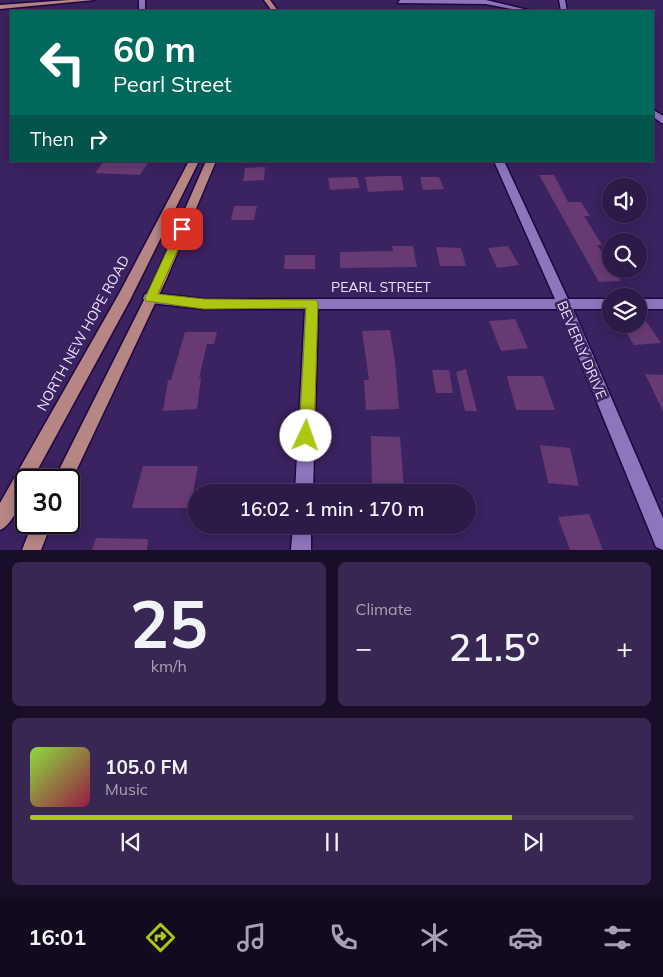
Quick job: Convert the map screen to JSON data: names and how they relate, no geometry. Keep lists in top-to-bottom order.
{
  "streets": {
    "main road": ["NORTH NEW HOPE ROAD"],
    "street": ["PEARL STREET", "BEVERLY DRIVE"]
  },
  "crossings": [
    ["PEARL STREET", "BEVERLY DRIVE"]
  ],
  "page": {
    "turn": ["60 m", "Pearl Street"],
    "then": "Then",
    "limit": "30",
    "trip": "16:02 · 1 min · 170 m",
    "tile": [
      ["25", "km/h"],
      "Climate"
    ],
    "heat": ["−", "21.5°", "+"],
    "song": ["105.0 FM", "Music"],
    "tabs": "16:01"
  }
}
